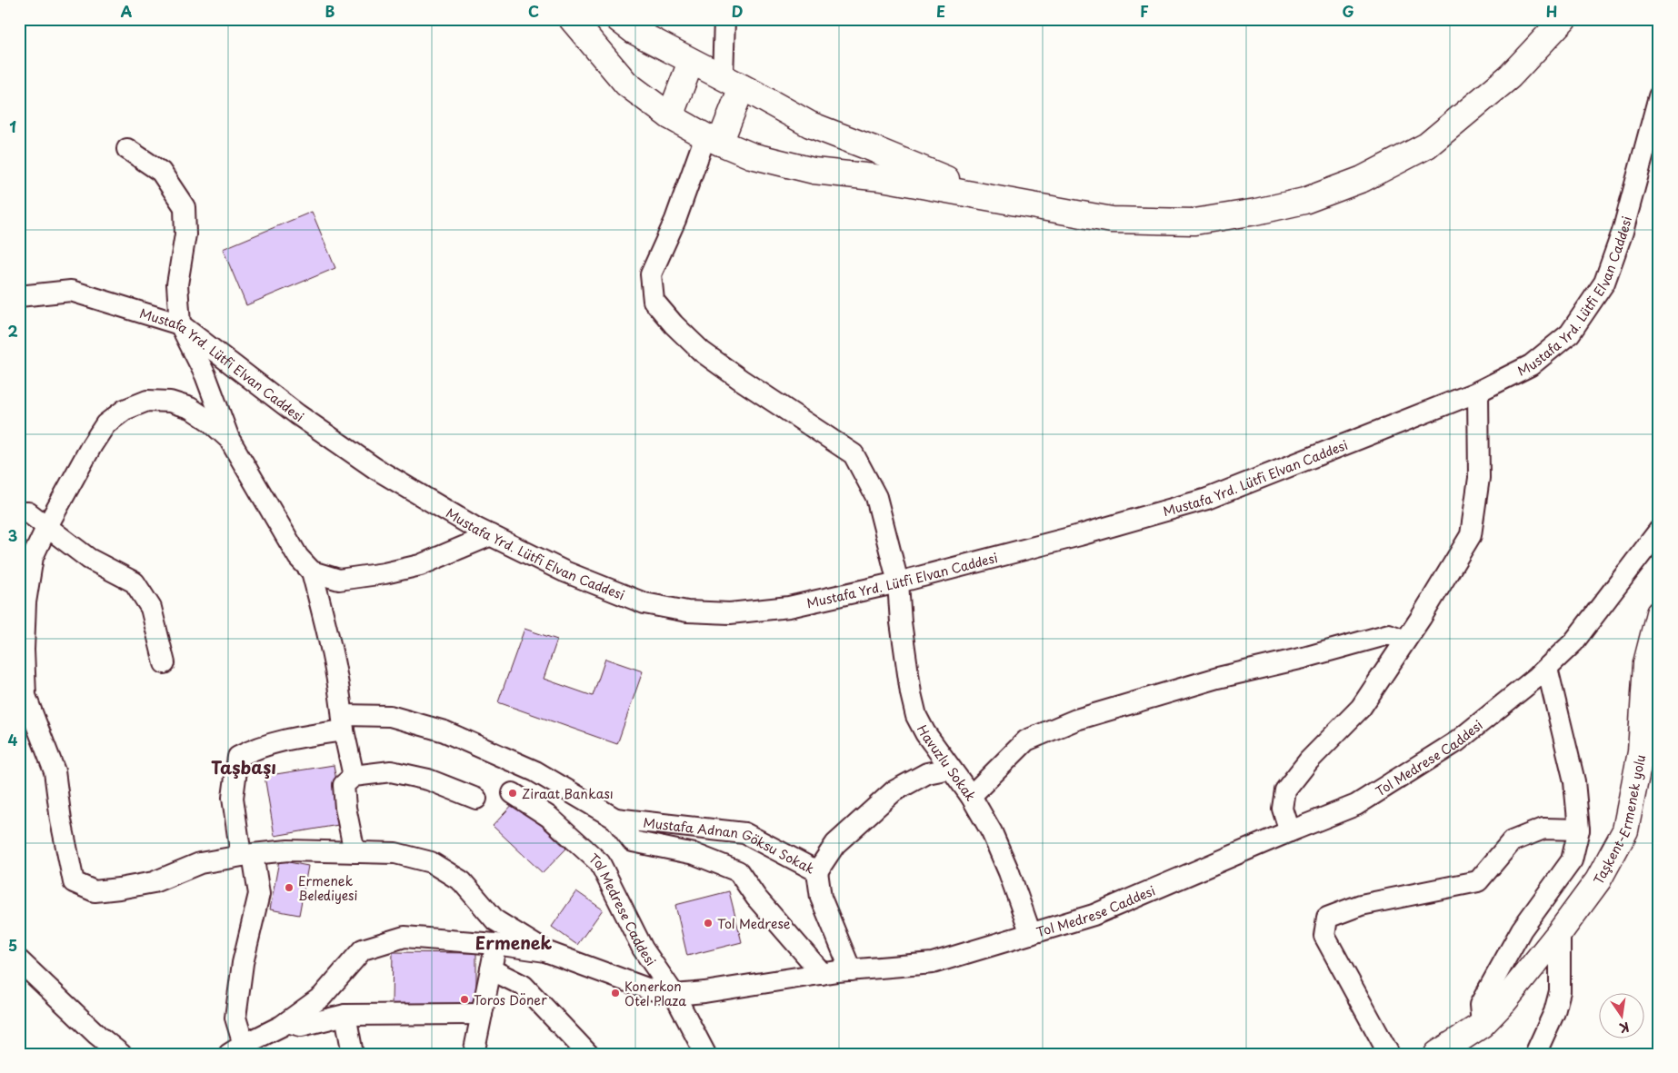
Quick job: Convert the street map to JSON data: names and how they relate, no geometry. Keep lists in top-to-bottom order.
{
  "streets": {
    "main road": ["Taşkent-Ermenek yolu"],
    "street": [
      "Mustafa Yrd. Lütfi Elvan Caddesi",
      "Tol Medrese Caddesi",
      "Havuzlu Sokak",
      "Mustafa Adnan Göksu Sokak"
    ]
  },
  "crossings": [
    ["Mustafa Yrd. Lütfi Elvan Caddesi", "Havuzlu Sokak"],
    ["Tol Medrese Caddesi", "Havuzlu Sokak"],
    ["Tol Medrese Caddesi", "Mustafa Adnan Göksu Sokak"]
  ],
  "districts": ["Taşbaşı", "Ermenek"],
  "places": [
    "Ziraat Bankası",
    "Ermenek Belediyesi",
    "Tol Medrese",
    "Konerkon Otel Plaza",
    "Toros Döner"
  ],
  "north": "bottom",
  "grid": {
    "columns": [
      "A",
      "B",
      "C",
      "D",
      "E",
      "F",
      "G",
      "H"
    ],
    "rows": [
      "1",
      "2",
      "3",
      "4",
      "5"
    ]
  }
}
